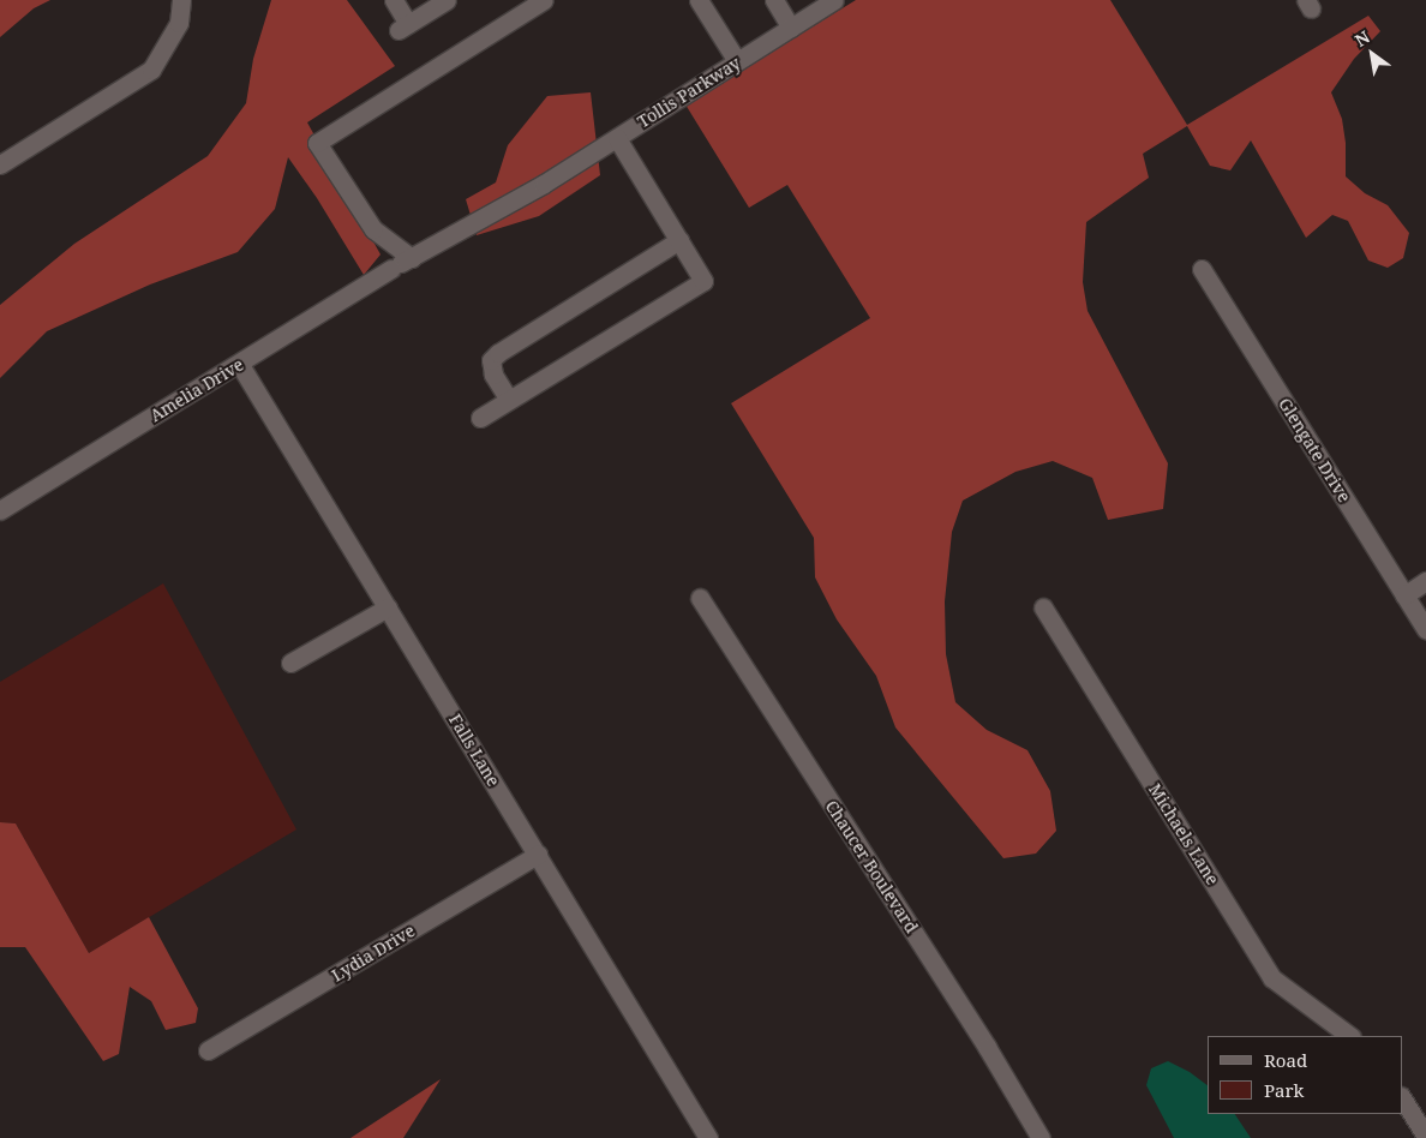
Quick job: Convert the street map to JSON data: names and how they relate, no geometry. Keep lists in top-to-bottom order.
{
  "streets": {
    "street": [
      "Tollis Parkway",
      "Amelia Drive",
      "Glengate Drive",
      "Falls Lane",
      "Michaels Lane",
      "Chaucer Boulevard",
      "Lydia Drive"
    ]
  },
  "crossings": [
    ["Tollis Parkway", "Amelia Drive"],
    ["Amelia Drive", "Falls Lane"],
    ["Falls Lane", "Lydia Drive"]
  ],
  "legend": ["Road", "Park"],
  "north": "top left"
}
